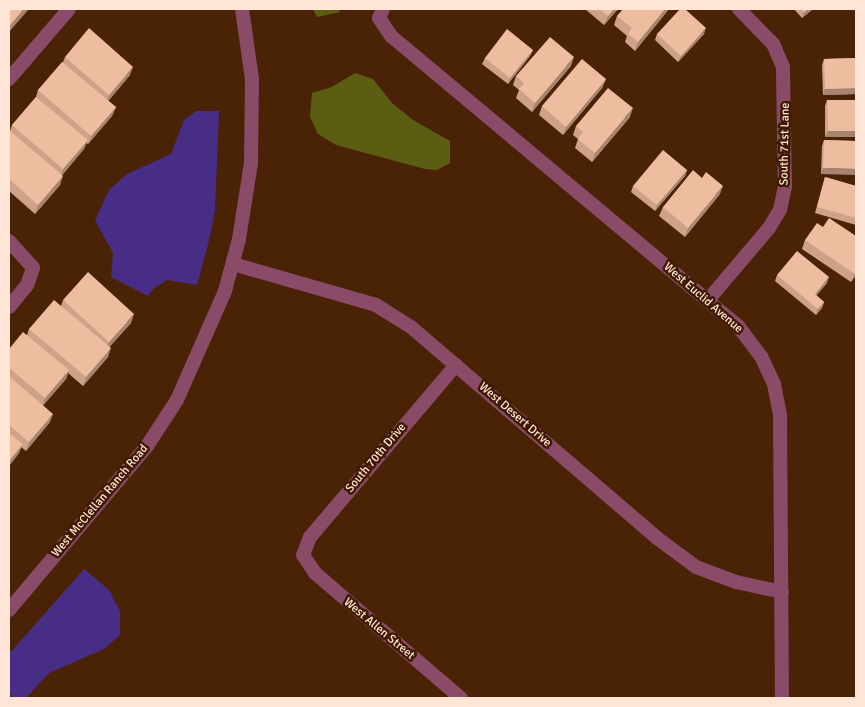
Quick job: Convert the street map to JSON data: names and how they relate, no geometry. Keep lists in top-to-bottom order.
{
  "streets": {
    "street": [
      "South 71st Lane",
      "West Euclid Avenue",
      "West Desert Drive",
      "South 70th Drive",
      "West McClellan Ranch Road",
      "West Allen Street"
    ]
  },
  "crossings": [
    ["South 71st Lane", "West Euclid Avenue"],
    ["West Euclid Avenue", "West Desert Drive"],
    ["West Desert Drive", "South 70th Drive"],
    ["West Desert Drive", "West McClellan Ranch Road"],
    ["South 70th Drive", "West Allen Street"]
  ]
}
